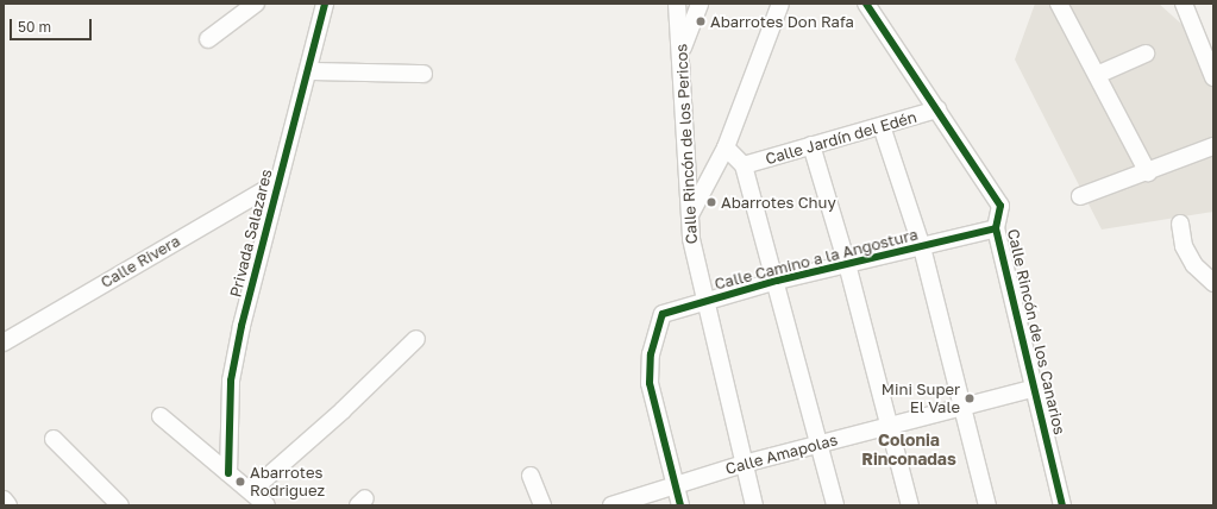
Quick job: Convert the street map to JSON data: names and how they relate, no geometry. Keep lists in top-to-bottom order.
{
  "streets": {
    "street": [
      "Calle Jardín del Edén",
      "Calle Rincón de los Pericos",
      "Privada Salazares",
      "Calle Camino a la Angostura",
      "Calle Rivera",
      "Calle Rincón de los Canarios",
      "Calle Amapolas"
    ]
  },
  "crossings": [
    ["Calle Jardín del Edén", "Calle Rincón de los Canarios"],
    ["Calle Rincón de los Pericos", "Calle Camino a la Angostura"],
    ["Calle Rincón de los Pericos", "Calle Amapolas"],
    ["Privada Salazares", "Calle Rivera"],
    ["Calle Camino a la Angostura", "Calle Rincón de los Canarios"],
    ["Calle Camino a la Angostura", "Calle Amapolas"],
    ["Calle Rincón de los Canarios", "Calle Amapolas"]
  ],
  "districts": ["Colonia Rinconadas"],
  "places": [
    "Abarrotes Don Rafa",
    "Abarrotes Chuy",
    "Mini Super El Vale",
    "Abarrotes Rodriguez"
  ],
  "scale_bar": "50 m"
}
